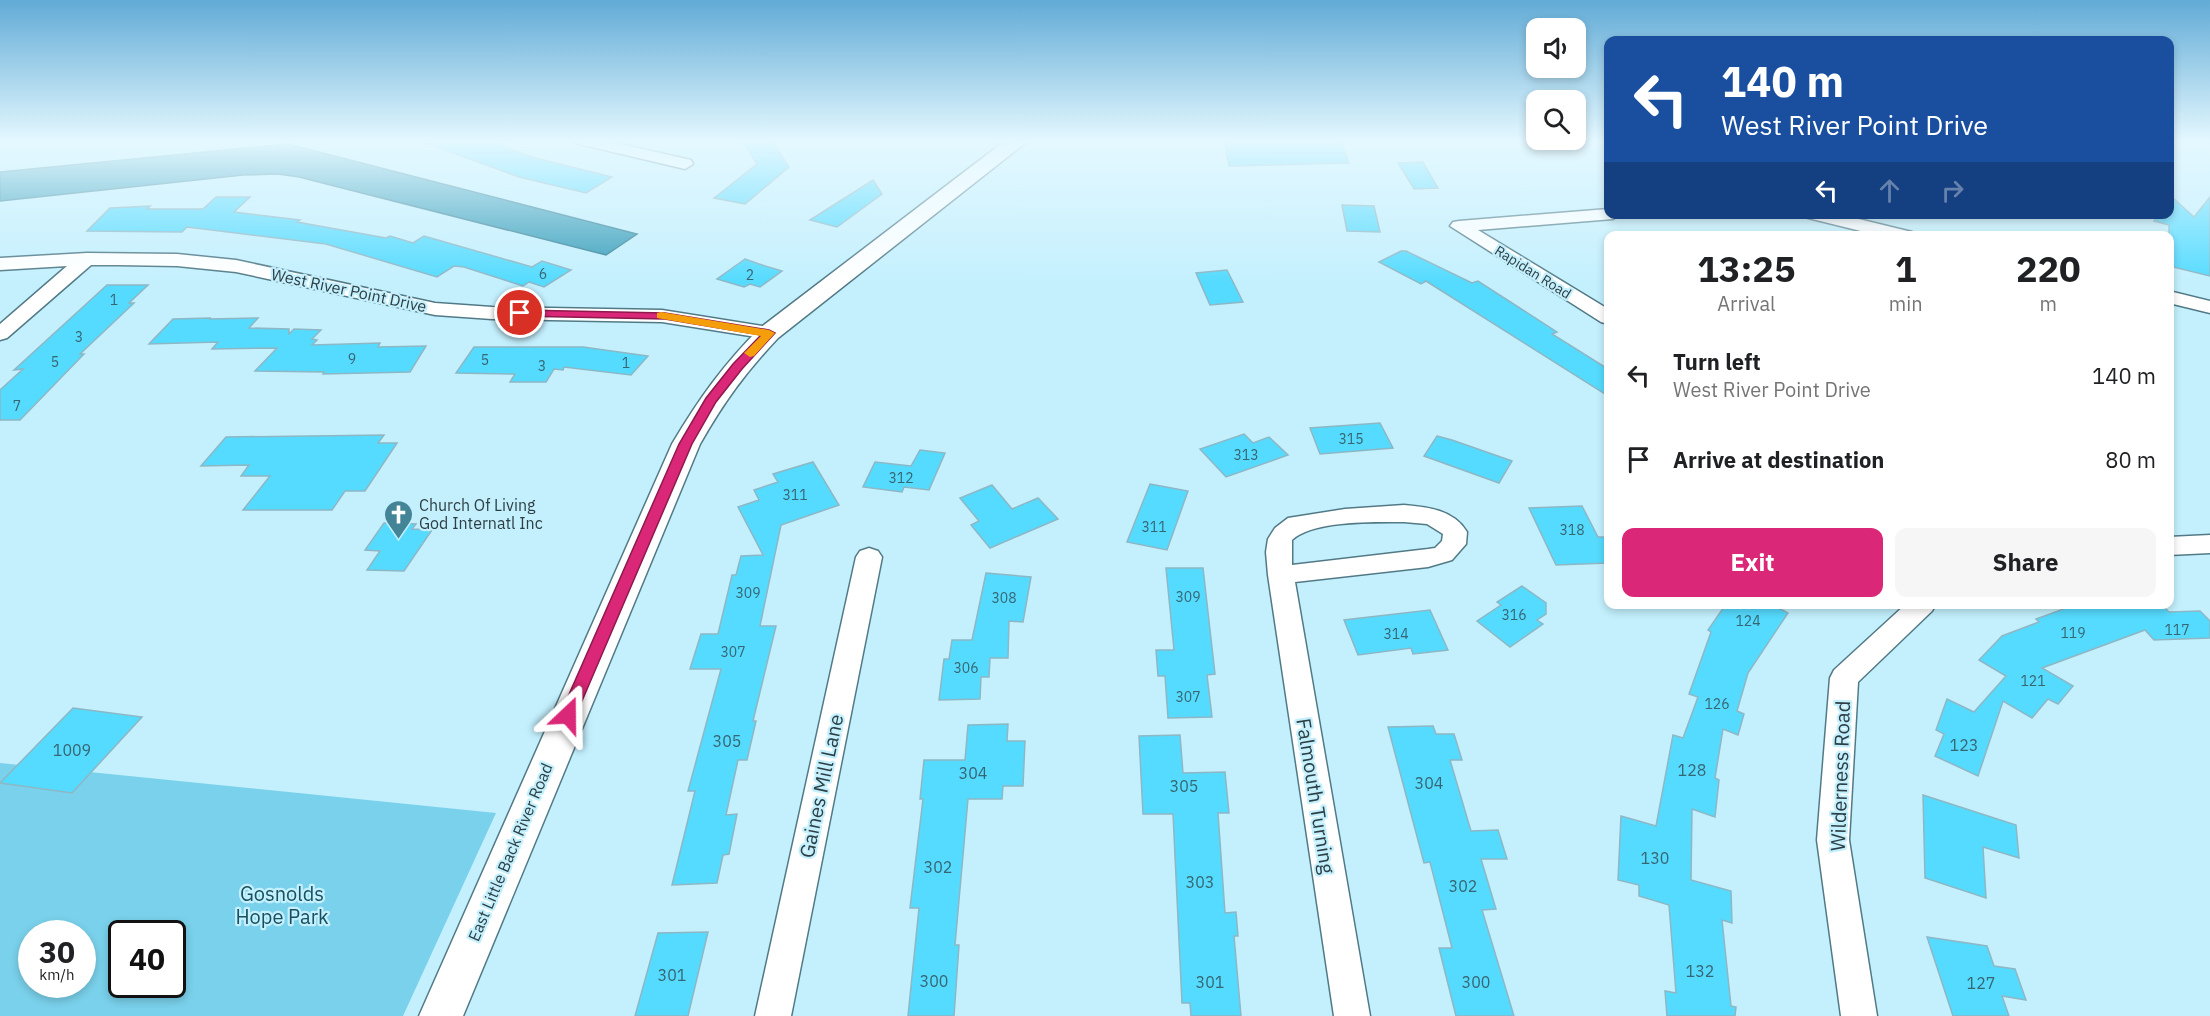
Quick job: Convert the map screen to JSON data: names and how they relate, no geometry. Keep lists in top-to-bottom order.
{
  "streets": {
    "street": [
      "Rapidan Road",
      "West River Point Drive",
      "Wilderness Road",
      "Gaines Mill Lane",
      "Falmouth Turning",
      "East Little Back River Road"
    ]
  },
  "crossings": [
    ["West River Point Drive", "East Little Back River Road"]
  ],
  "parks": ["Gosnolds Hope Park"],
  "places": {
    "church": ["Church Of Living God Internatl Inc"]
  },
  "house_numbers": [
    "6",
    "2",
    "1",
    "3",
    "9",
    "5",
    "5",
    "1",
    "3",
    "7",
    "315",
    "313",
    "312",
    "311",
    "311",
    "318",
    "309",
    "309",
    "308",
    "316",
    "124",
    "117",
    "119",
    "314",
    "307",
    "306",
    "121",
    "307",
    "126",
    "305",
    "123",
    "1009",
    "128",
    "304",
    "304",
    "305",
    "130",
    "302",
    "303",
    "302",
    "132",
    "301",
    "300",
    "301",
    "300",
    "127"
  ],
  "page": {
    "turn": ["140 m", "West River Point Drive"],
    "eta": [
      "13:25",
      "Arrival",
      "1",
      "min",
      "220",
      "m"
    ],
    "list": [
      {
        "name": "Turn left",
        "note": "West River Point Drive",
        "value": "140 m"
      },
      {
        "name": "Arrive at destination",
        "value": "80 m"
      }
    ],
    "buttons": ["Exit", "Share"],
    "speed": "30 km/h",
    "limit": "40"
  }
}
